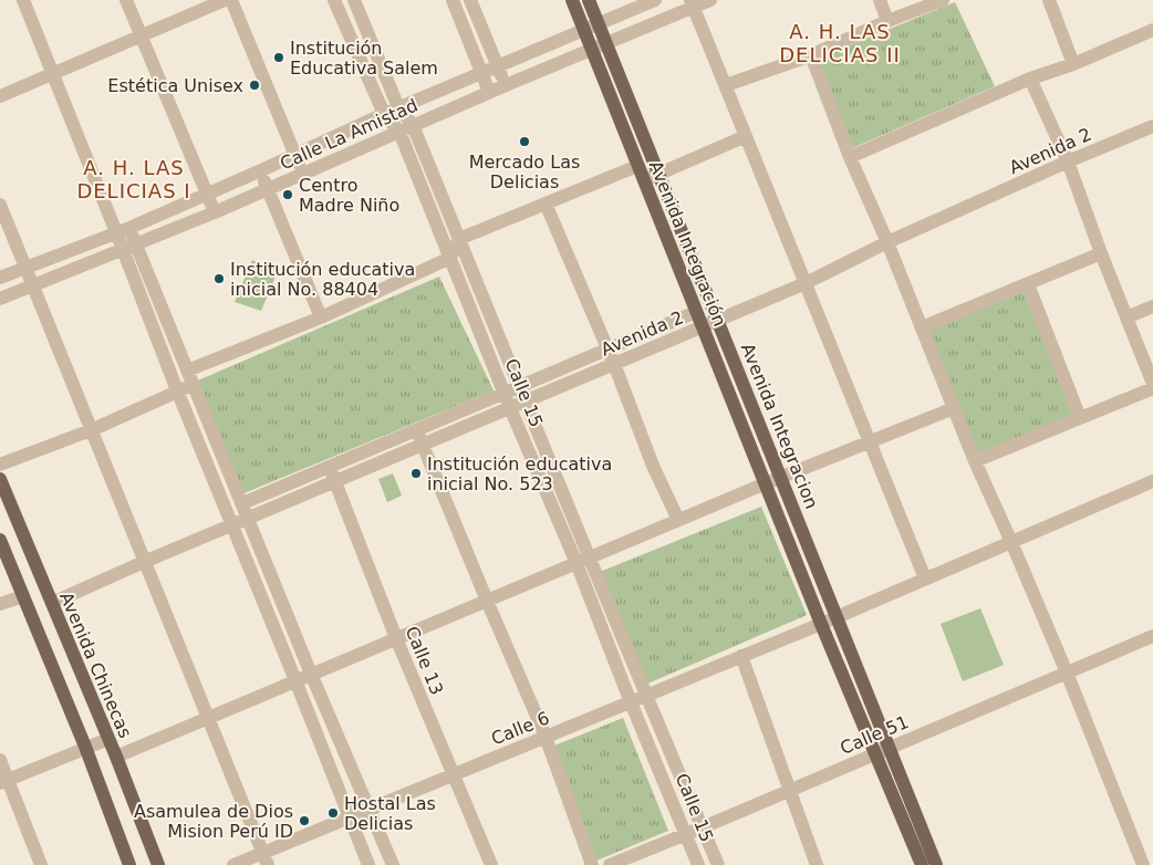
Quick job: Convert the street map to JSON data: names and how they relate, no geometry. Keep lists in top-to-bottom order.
{
  "streets": {
    "main road": ["Avenida Integración", "Avenida Integracion", "Avenida Chinecas"],
    "street": [
      "Calle La Amistad",
      "Avenida 2",
      "Calle 15",
      "Calle 13",
      "Calle 6",
      "Calle 51"
    ]
  },
  "crossings": [
    ["Calle La Amistad", "Avenida Integración"],
    ["Calle La Amistad", "Calle 15"],
    ["Calle La Amistad", "Avenida Integracion"],
    ["Avenida 2", "Avenida Integración"],
    ["Avenida 2", "Calle 15"],
    ["Avenida 2", "Avenida Integracion"],
    ["Avenida 2", "Calle 13"],
    ["Avenida 2", "Avenida Chinecas"],
    ["Avenida Integración", "Avenida Integracion"],
    ["Avenida Integración", "Calle 6"],
    ["Avenida Integración", "Calle 51"],
    ["Calle 15", "Calle 6"],
    ["Calle 15", "Calle 51"],
    ["Avenida Integracion", "Calle 6"],
    ["Avenida Integracion", "Calle 51"],
    ["Calle 13", "Calle 6"]
  ],
  "districts": ["A. H. LAS DELICIAS II", "A. H. LAS DELICIAS I"],
  "places": [
    "Institución Educativa Salem",
    "Estética Unisex",
    "Mercado Las Delicias",
    "Centro Madre Niño",
    "Institución educativa inicial No. 88404",
    "Institución educativa inicial No. 523",
    "Hostal Las Delicias",
    "Asamulea de Dios Mision Perú ID"
  ]
}
